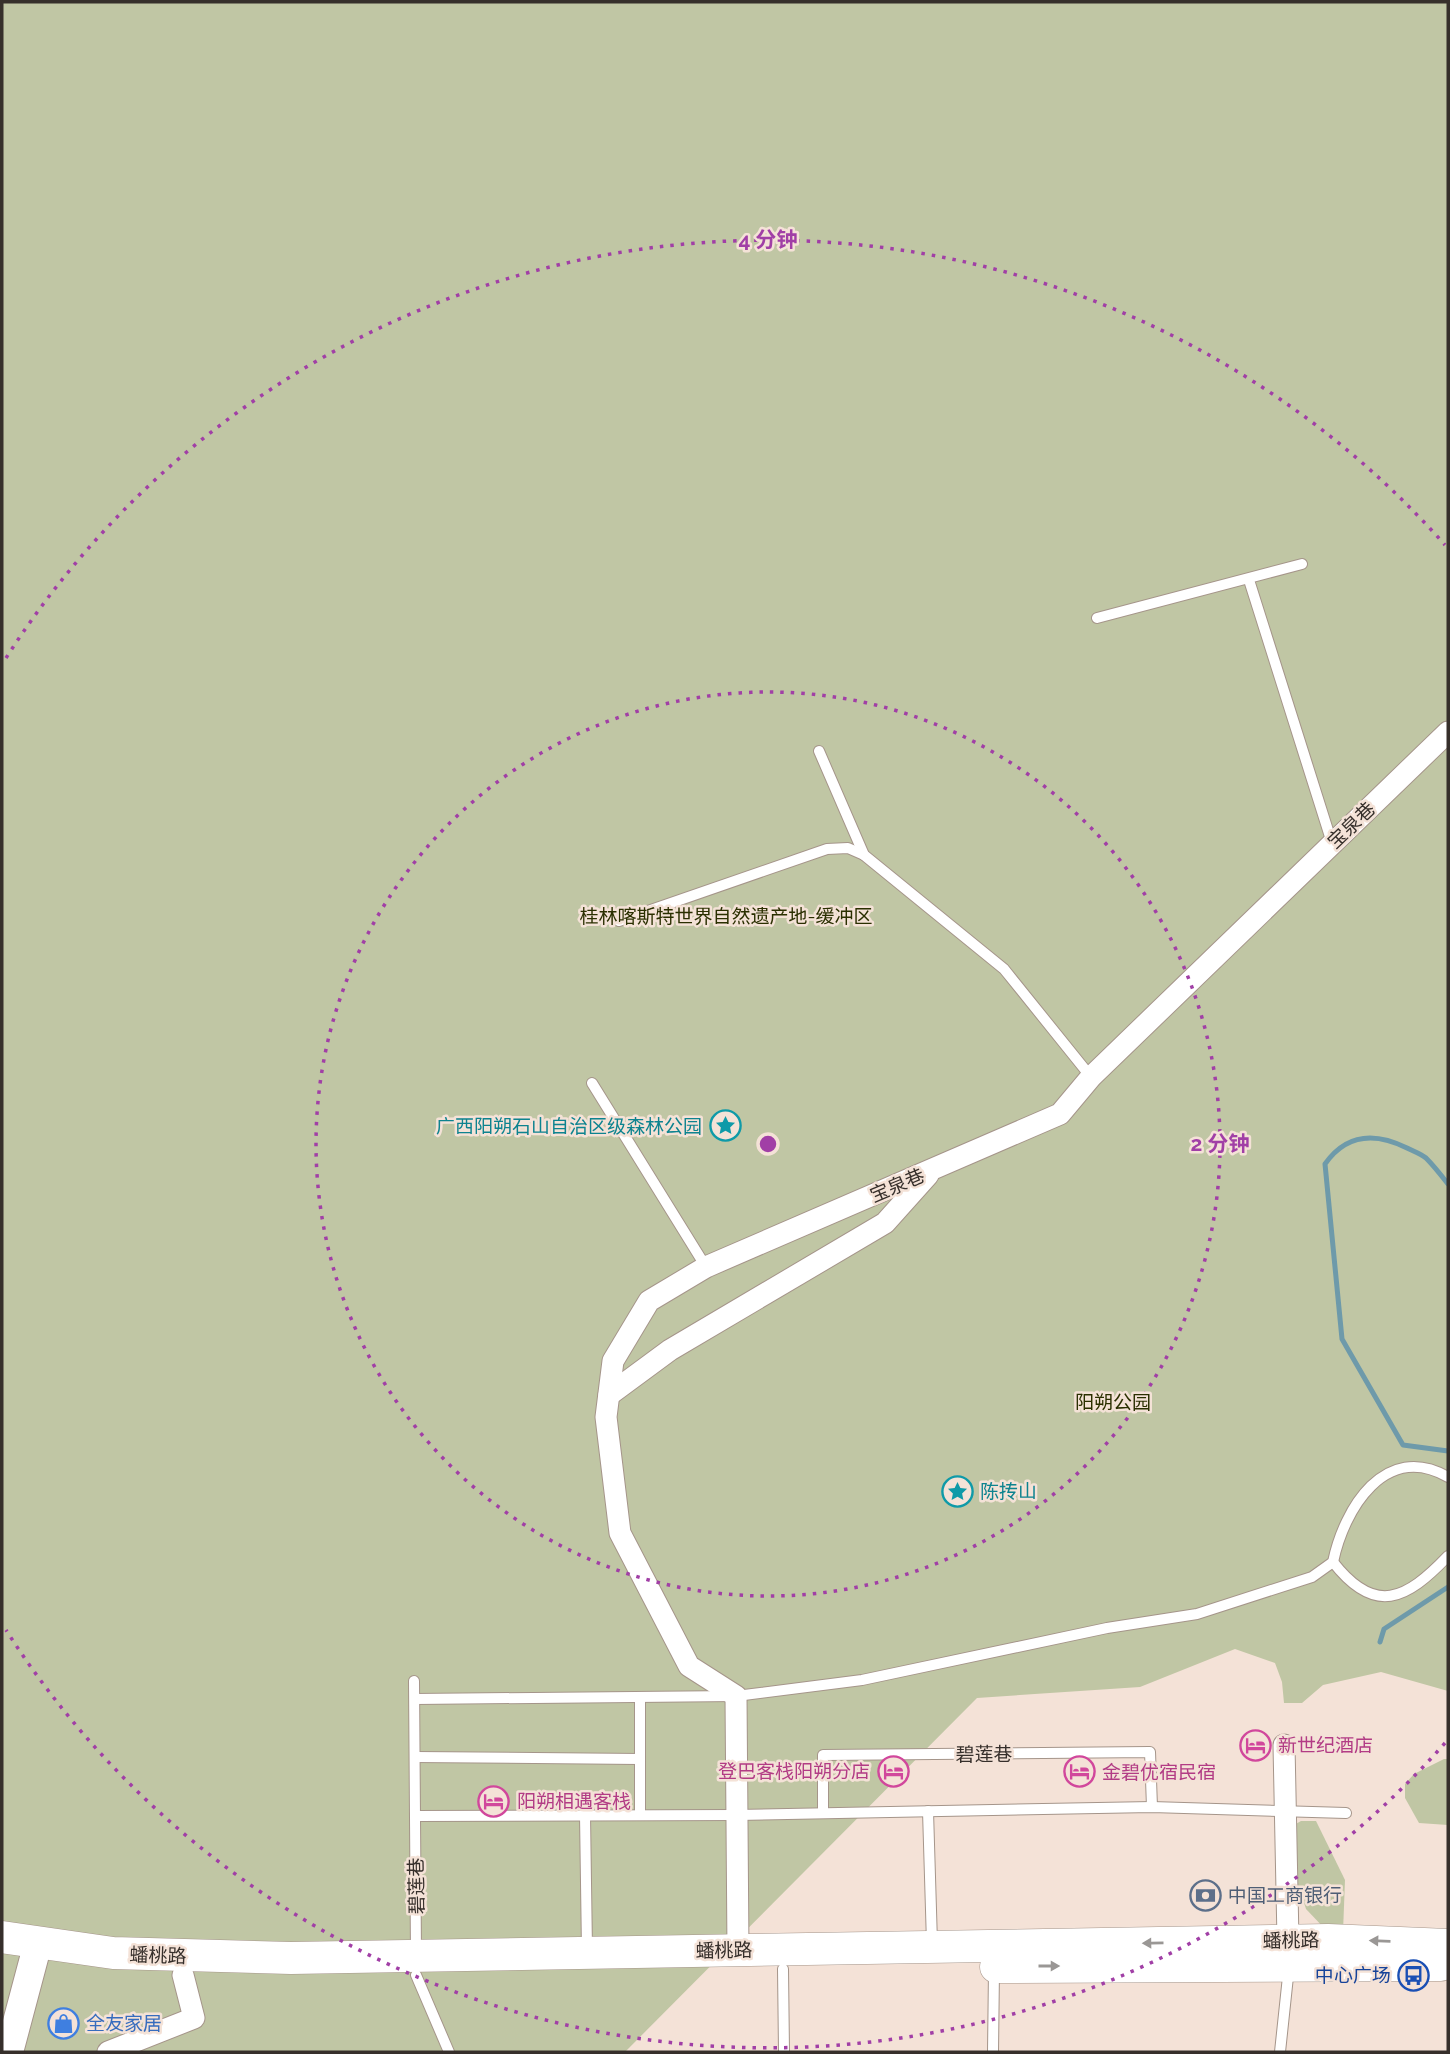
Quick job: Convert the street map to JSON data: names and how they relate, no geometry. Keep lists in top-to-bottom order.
{
  "streets": {
    "main road": ["蟠桃路"],
    "street": ["宝泉巷"],
    "lane": ["碧莲巷"]
  },
  "crossings": [
    ["碧莲巷", "蟠桃路"]
  ],
  "parks": ["桂林喀斯特世界自然遗产地-缓冲区", "阳朔公园"],
  "places": {
    "place": ["广西阳朔石山自治区级森林公园", "陈抟山"],
    "hotel": [
      "新世纪酒店",
      "登巴客栈阳朔分店",
      "金碧优宿民宿",
      "阳朔相遇客栈"
    ],
    "bank": ["中国工商银行"],
    "bus stop": ["中心广场"],
    "shop": ["全友家居"]
  },
  "rings": ["4 分钟", "2 分钟"]
}
